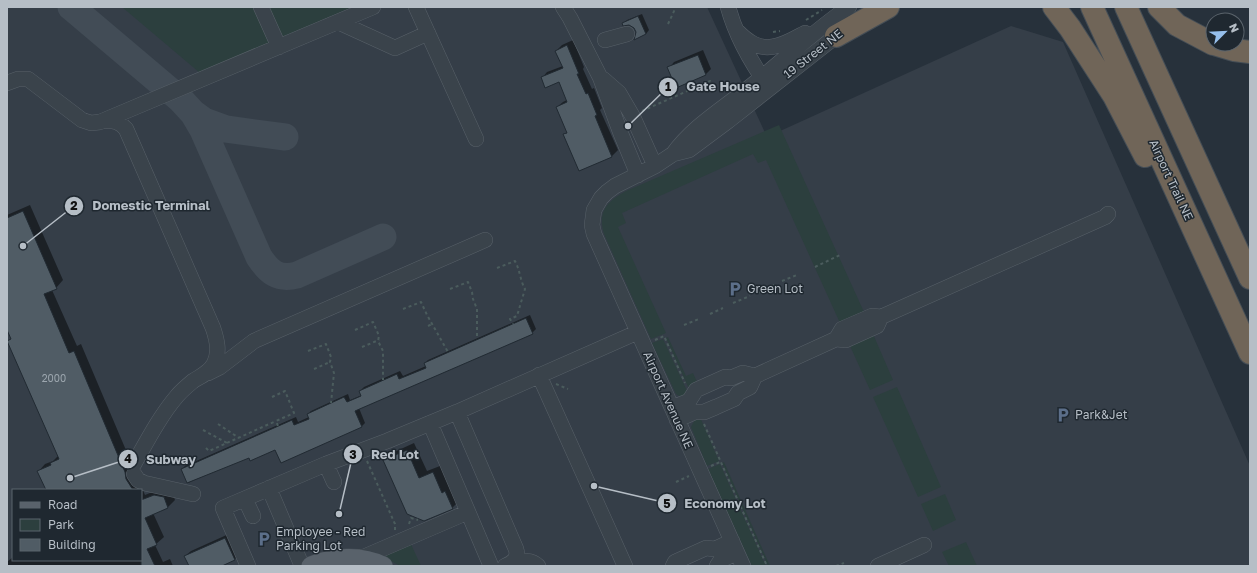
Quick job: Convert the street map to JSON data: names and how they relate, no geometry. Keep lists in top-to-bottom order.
{
  "streets": {
    "highway": ["Airport Trail NE"],
    "street": ["19 Street NE", "Airport Avenue NE"]
  },
  "crossings": [
    ["19 Street NE", "Airport Avenue NE"]
  ],
  "places": {
    "other": [
      "Gate House",
      "Domestic Terminal",
      "Subway",
      "Economy Lot",
      "Red Lot"
    ],
    "parking": ["Green Lot", "Park&Jet", "Employee - Red Parking Lot"]
  },
  "house_numbers": ["2000"],
  "legend": ["Road", "Park", "Building"],
  "north": "top right"
}
